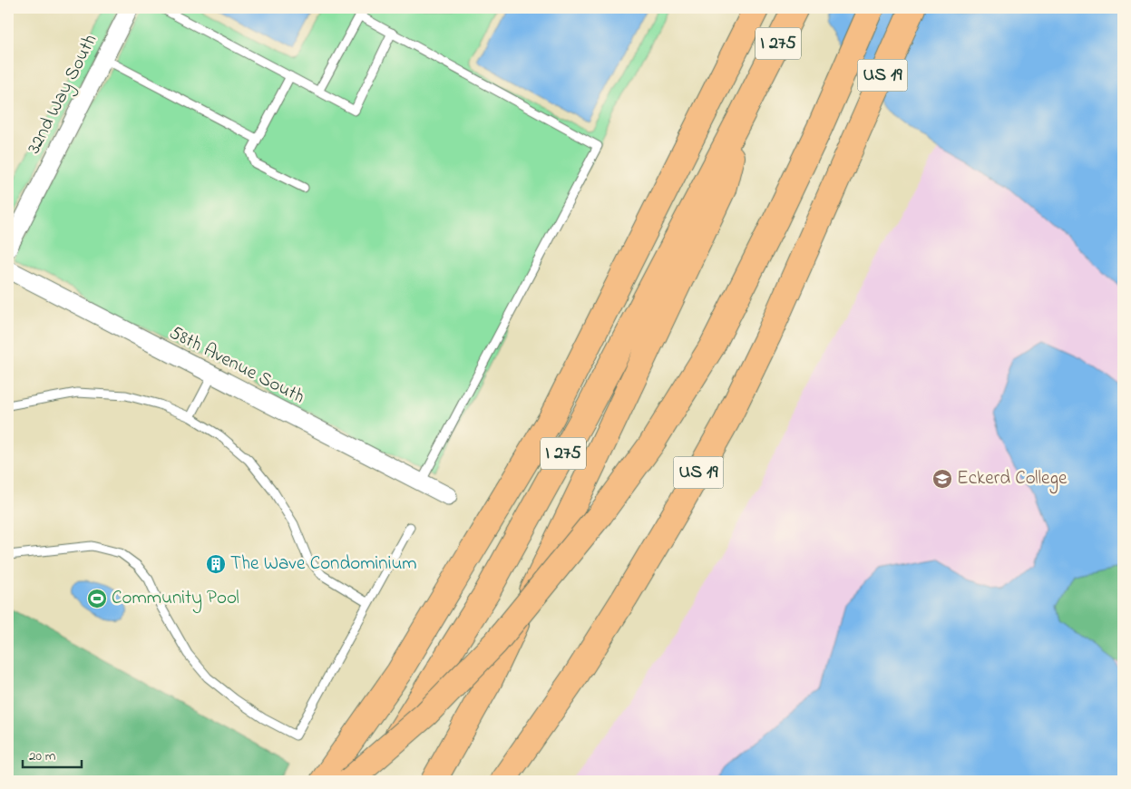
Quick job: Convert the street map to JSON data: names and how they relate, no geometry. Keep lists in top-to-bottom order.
{
  "streets": {
    "highway": ["I 275", "US 19"],
    "street": ["32nd Way South", "58th Avenue South"]
  },
  "places": {
    "school or university": ["Eckerd College"],
    "building": ["The Wave Condominium"],
    "sports": ["Community Pool"]
  },
  "scale_bar": "20 m"
}
